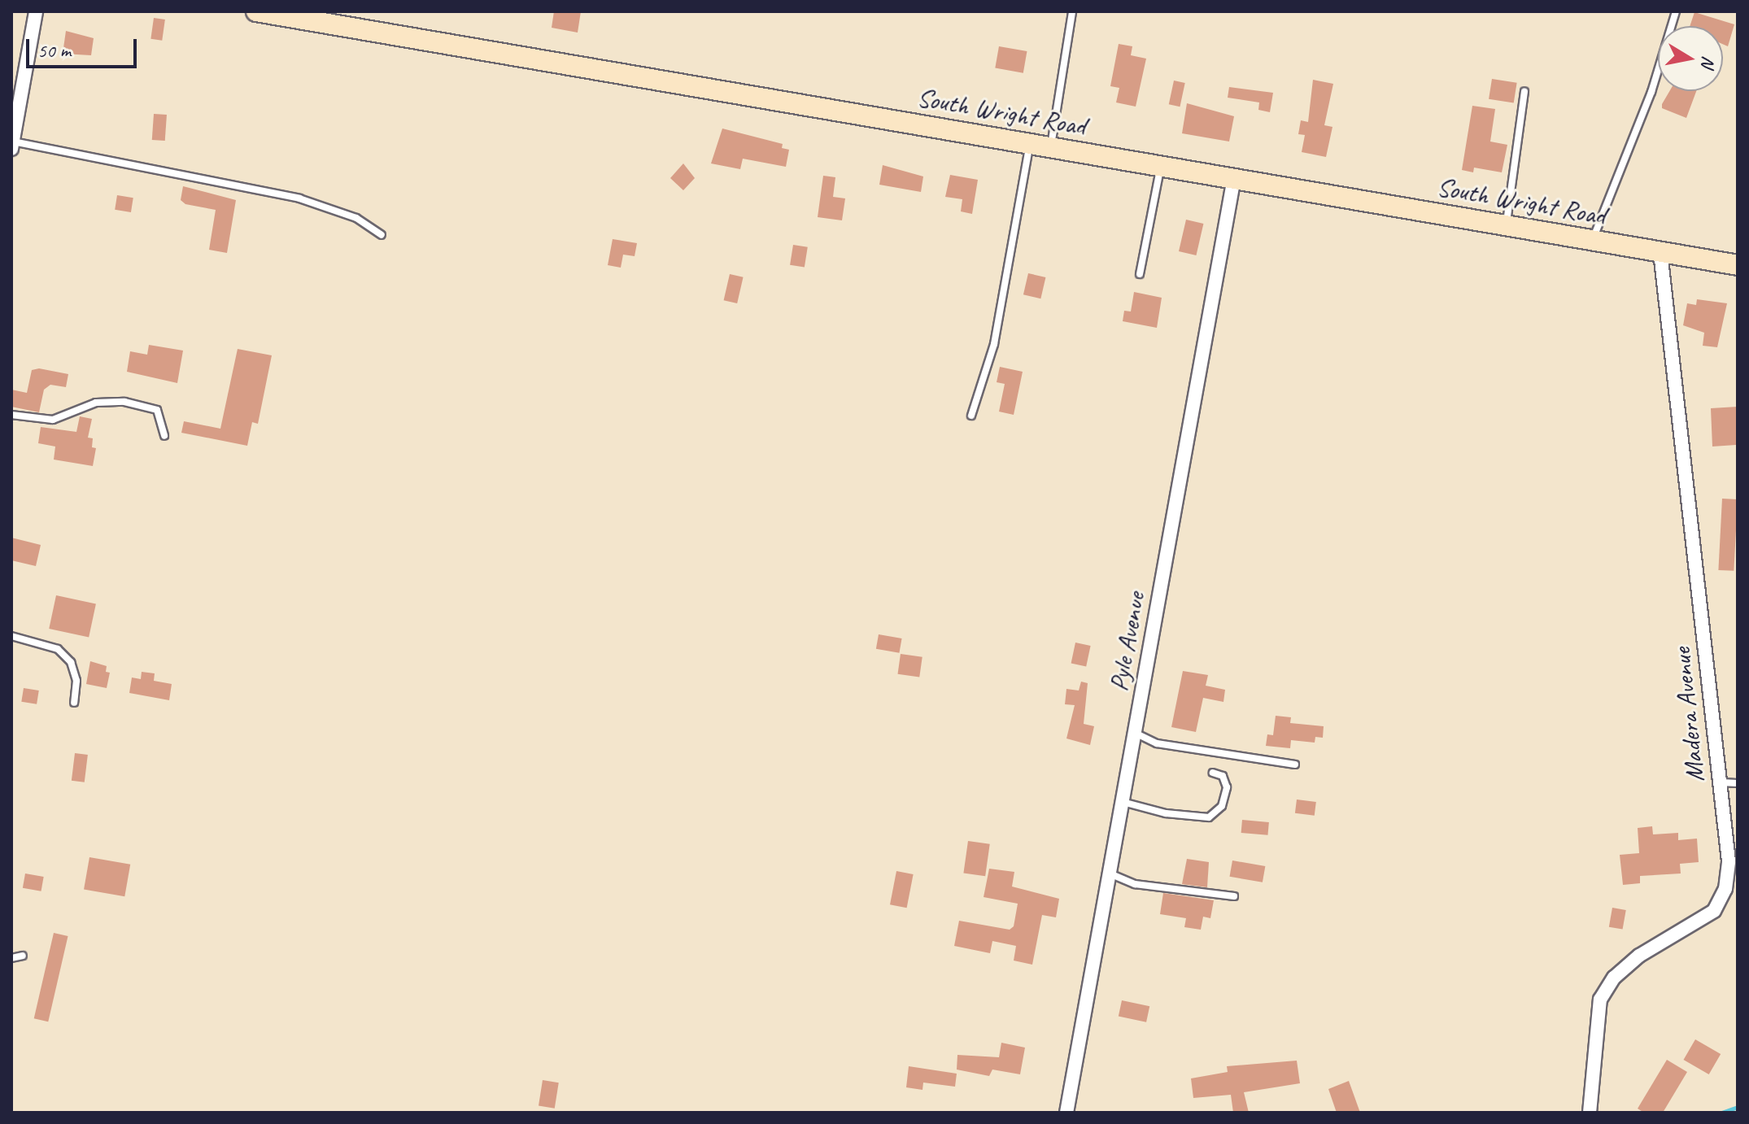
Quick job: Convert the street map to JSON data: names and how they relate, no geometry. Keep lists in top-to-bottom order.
{
  "streets": {
    "main road": ["South Wright Road"],
    "street": ["Pyle Avenue", "Madera Avenue"]
  },
  "crossings": [
    ["South Wright Road", "Pyle Avenue"],
    ["South Wright Road", "Madera Avenue"]
  ],
  "scale_bar": "50 m",
  "north": "right"
}
